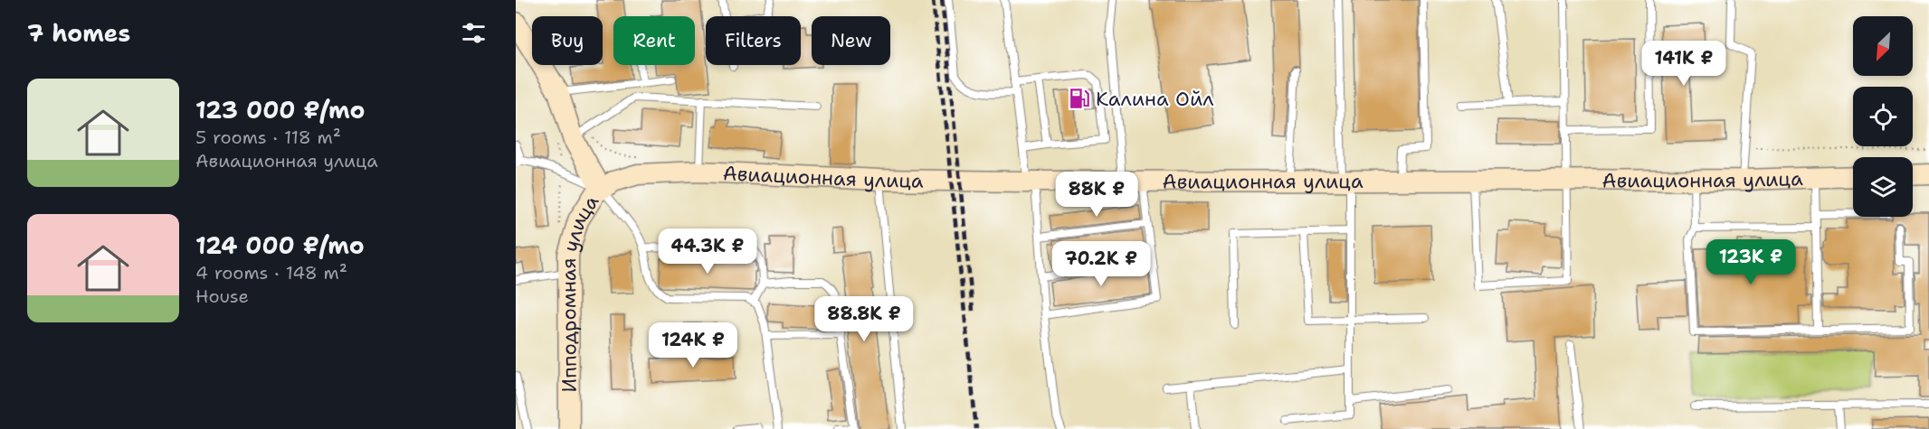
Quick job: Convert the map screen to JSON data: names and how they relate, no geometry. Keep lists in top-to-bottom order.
{
  "streets": {
    "main road": ["Авиационная улица", "Ипподромная улица"]
  },
  "crossings": [
    ["Авиационная улица", "Ипподромная улица"]
  ],
  "places": {
    "fuel station": ["Калина Ойл"]
  },
  "north": "bottom left",
  "page": {
    "heading": "7 homes",
    "chip": [
      "Buy",
      "Rent",
      "Filters",
      "New"
    ],
    "price": [
      "141K ₽",
      "88K ₽",
      "44.3K ₽",
      "123K ₽",
      "70.2K ₽",
      "88.8K ₽",
      "124K ₽"
    ],
    "list": [
      {
        "name": "123 000 ₽/mo",
        "note": "5 rooms · 118 m² · Авиационная улица"
      },
      {
        "name": "124 000 ₽/mo",
        "note": "4 rooms · 148 m² · House"
      }
    ]
  }
}
